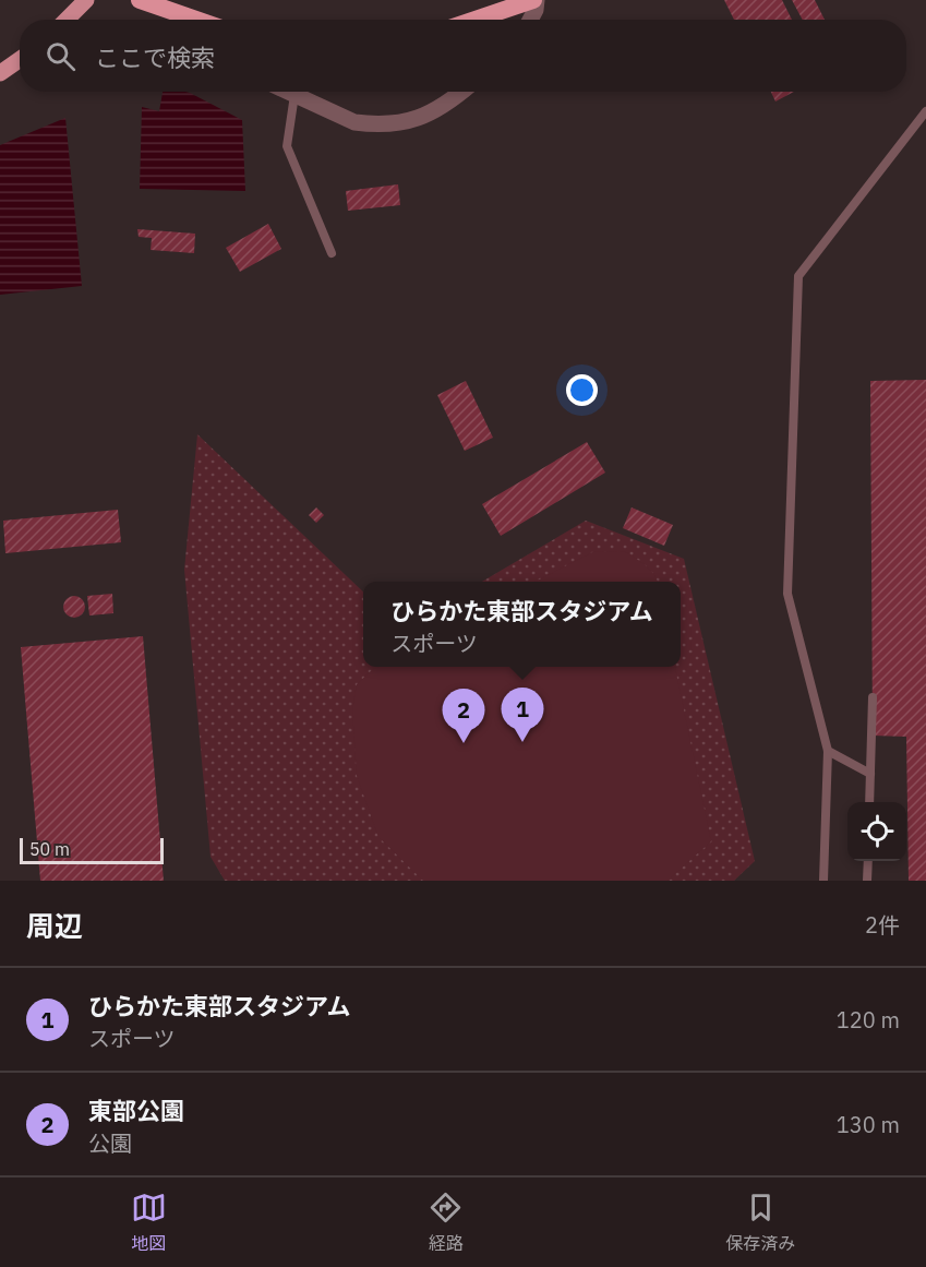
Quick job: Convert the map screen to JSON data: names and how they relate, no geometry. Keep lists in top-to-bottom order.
{
  "scale_bar": "50 m",
  "page": {
    "search": "ここで検索",
    "popup": ["ひらかた東部スタジアム", "スポーツ"],
    "pins": ["1", "2"],
    "scale": "50 m",
    "heading": ["周辺", "2件"],
    "list": [
      {
        "mark": "1",
        "name": "ひらかた東部スタジアム",
        "note": "スポーツ",
        "value": "120 m"
      },
      {
        "mark": "2",
        "name": "東部公園",
        "note": "公園",
        "value": "130 m"
      }
    ],
    "nav": ["地図", "経路", "保存済み"]
  }
}
